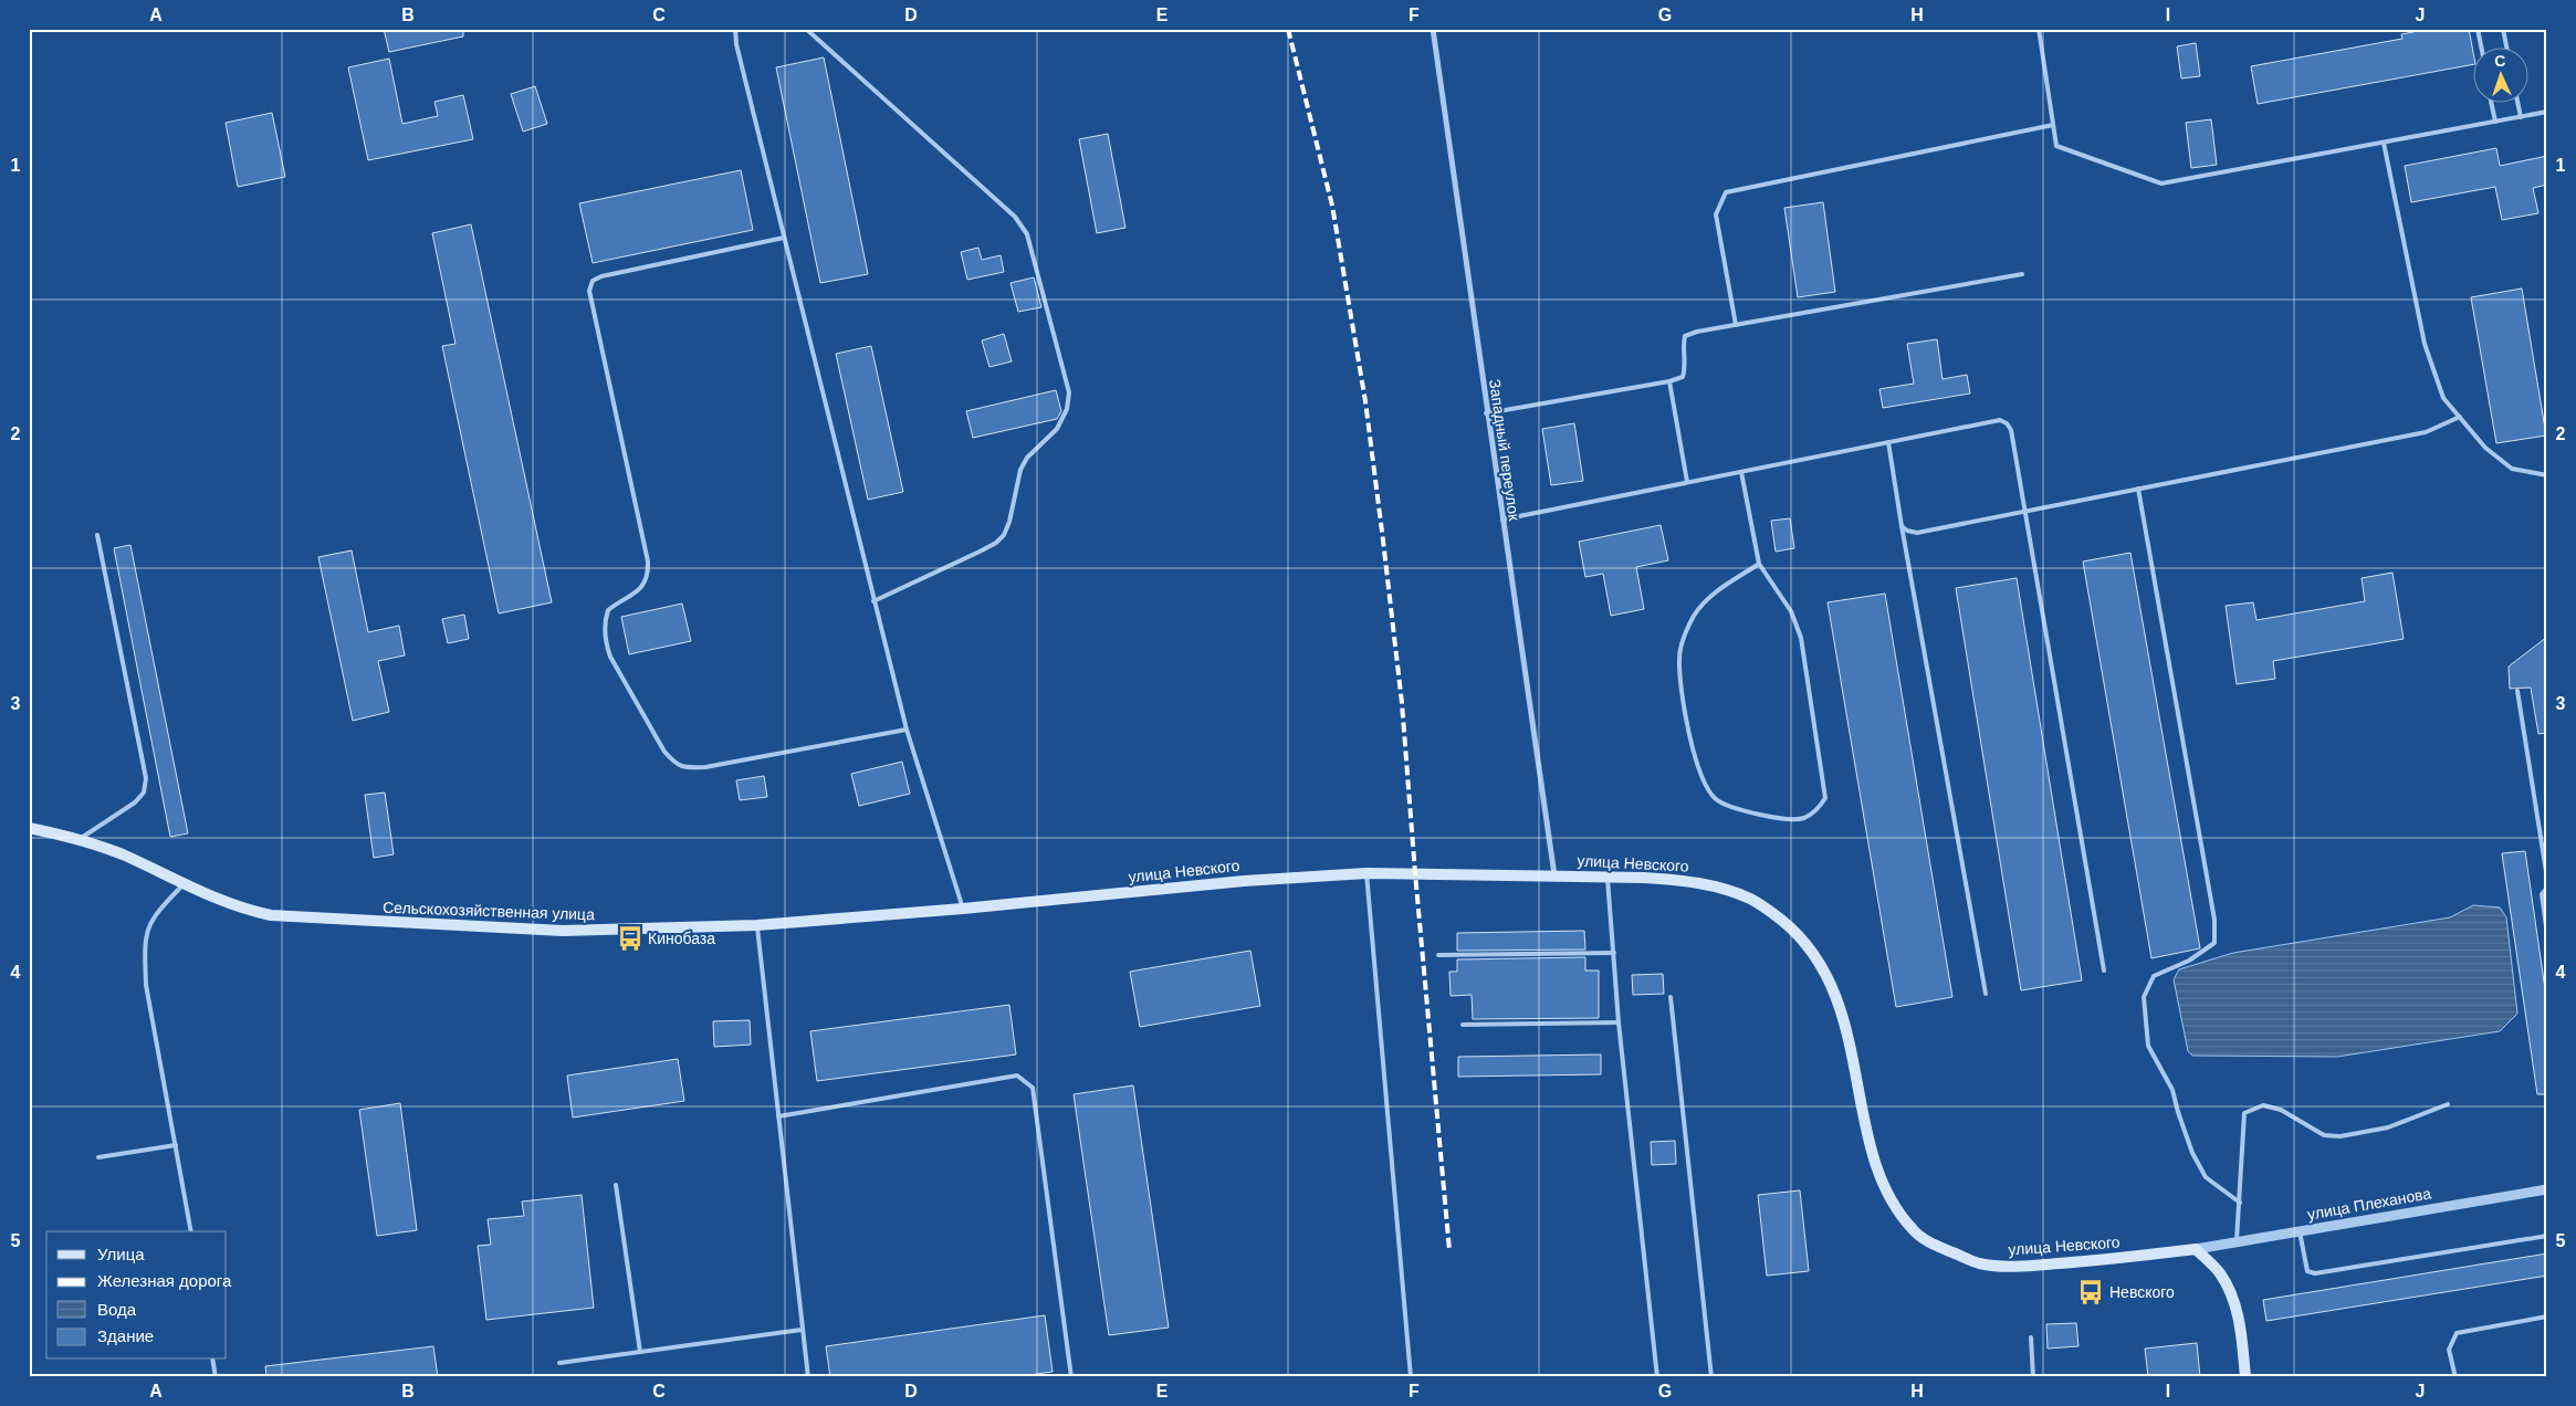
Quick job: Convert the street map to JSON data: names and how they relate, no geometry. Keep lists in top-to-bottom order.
{
  "streets": {
    "main road": ["улица Невского", "Сельскохозяйственная улица"],
    "street": ["Западный переулок", "улица Плеханова"]
  },
  "crossings": [
    ["Западный переулок", "улица Невского"],
    ["улица Невского", "Сельскохозяйственная улица"],
    ["улица Невского", "улица Плеханова"]
  ],
  "places": {
    "bus stop": ["Кинобаза", "Невского"]
  },
  "legend": [
    "Улица",
    "Железная дорога",
    "Вода",
    "Здание"
  ],
  "north": "top",
  "grid": {
    "columns": [
      "A",
      "B",
      "C",
      "D",
      "E",
      "F",
      "G",
      "H",
      "I",
      "J"
    ],
    "rows": [
      "1",
      "2",
      "3",
      "4",
      "5"
    ]
  }
}
